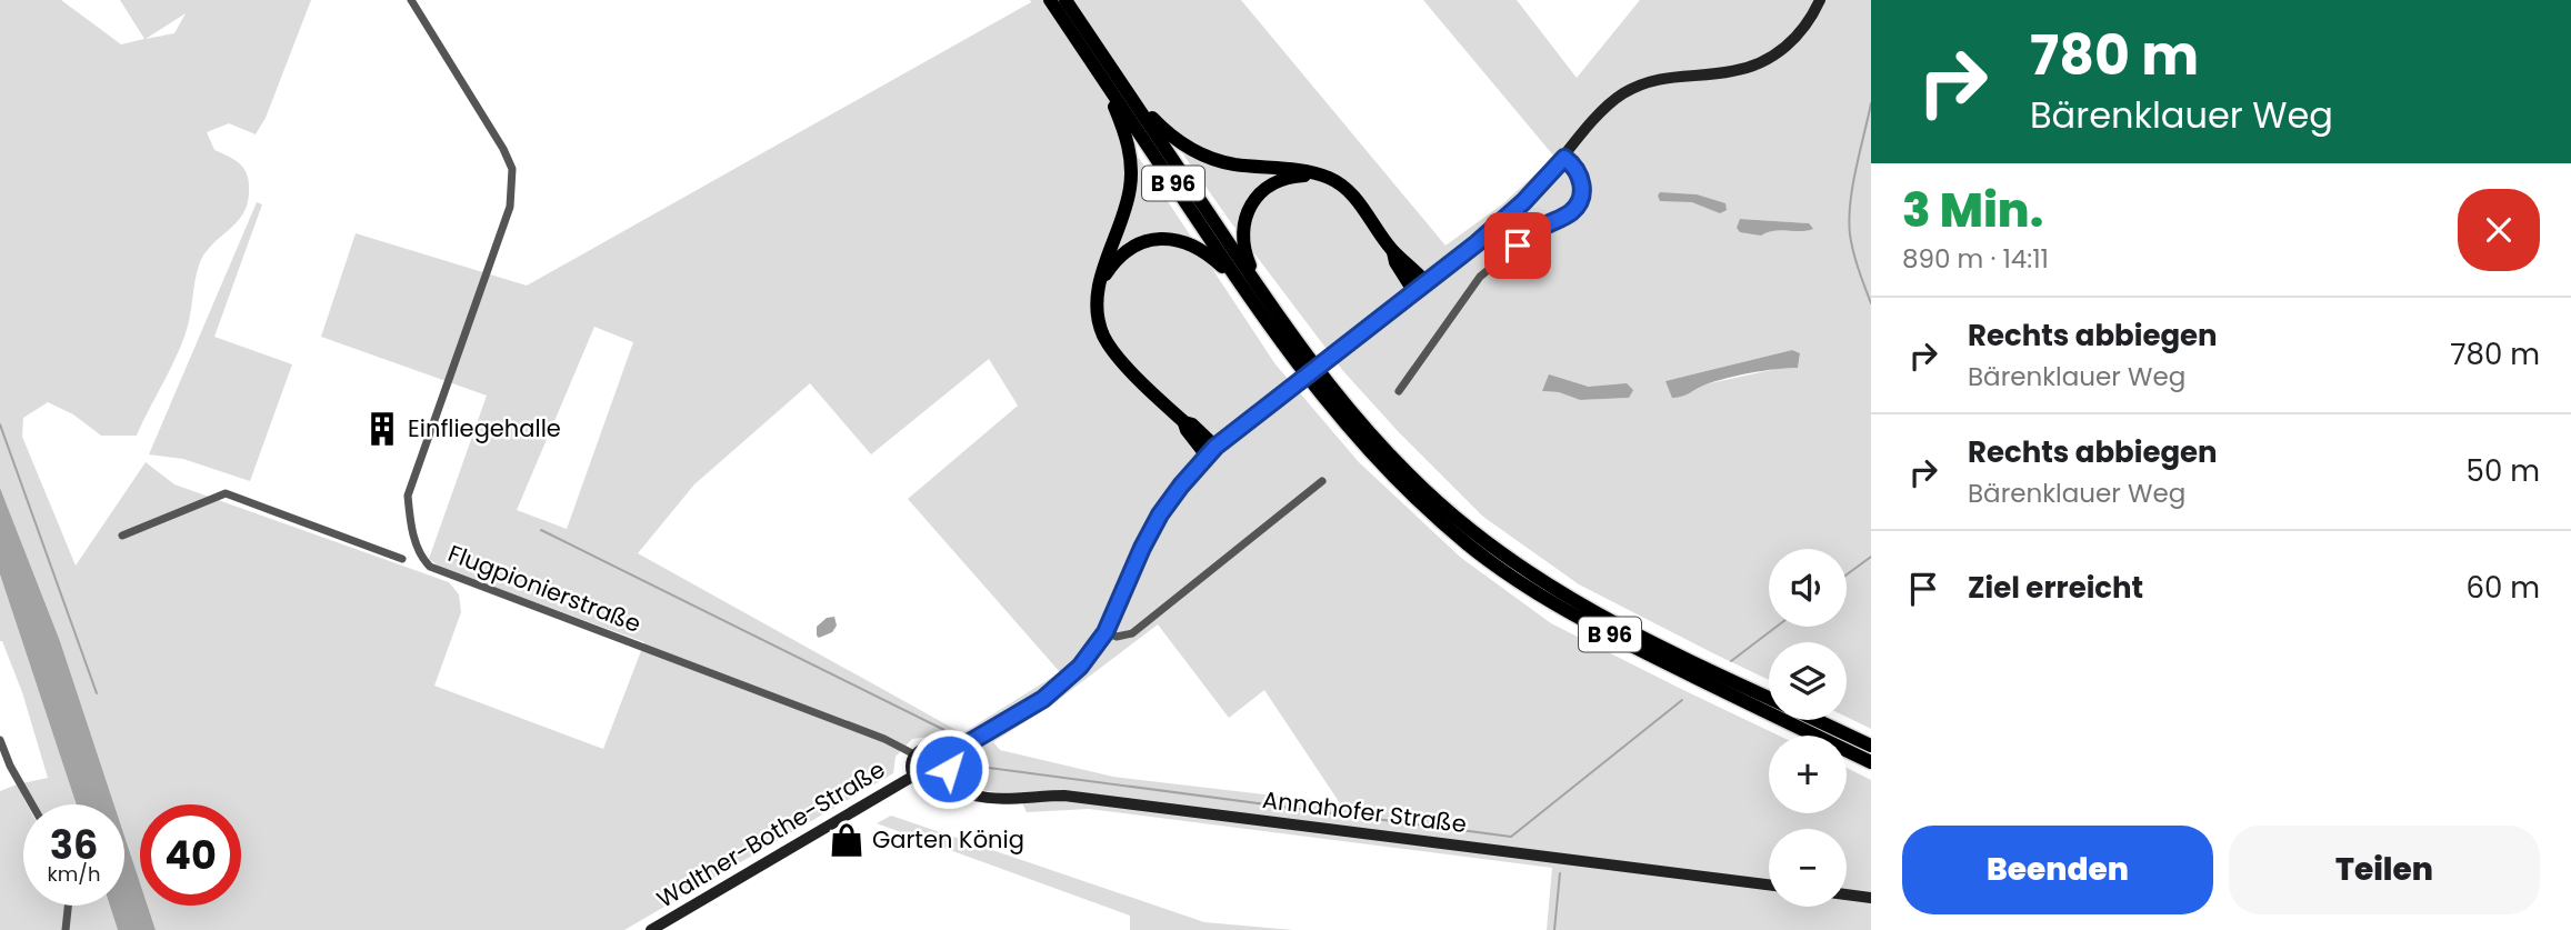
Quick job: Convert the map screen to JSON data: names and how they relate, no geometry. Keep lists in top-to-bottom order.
{
  "streets": {
    "highway": ["B 96"],
    "street": ["Flugpionierstraße", "Annahofer Straße", "Walther-Bothe-Straße"]
  },
  "crossings": [
    ["Flugpionierstraße", "Annahofer Straße"],
    ["Flugpionierstraße", "Walther-Bothe-Straße"],
    ["Annahofer Straße", "Walther-Bothe-Straße"]
  ],
  "places": {
    "building": ["Einfliegehalle"],
    "shop": ["Garten König"]
  },
  "page": {
    "turn": ["780 m", "Bärenklauer Weg"],
    "heading": ["3 Min.", "890 m · 14:11"],
    "list": [
      {
        "name": "Rechts abbiegen",
        "note": "Bärenklauer Weg",
        "value": "780 m"
      },
      {
        "name": "Rechts abbiegen",
        "note": "Bärenklauer Weg",
        "value": "50 m"
      },
      {
        "name": "Ziel erreicht",
        "value": "60 m"
      }
    ],
    "map_buttons": ["+", "−"],
    "speed": "36 km/h",
    "limit": "40",
    "buttons": ["Beenden", "Teilen"]
  }
}
